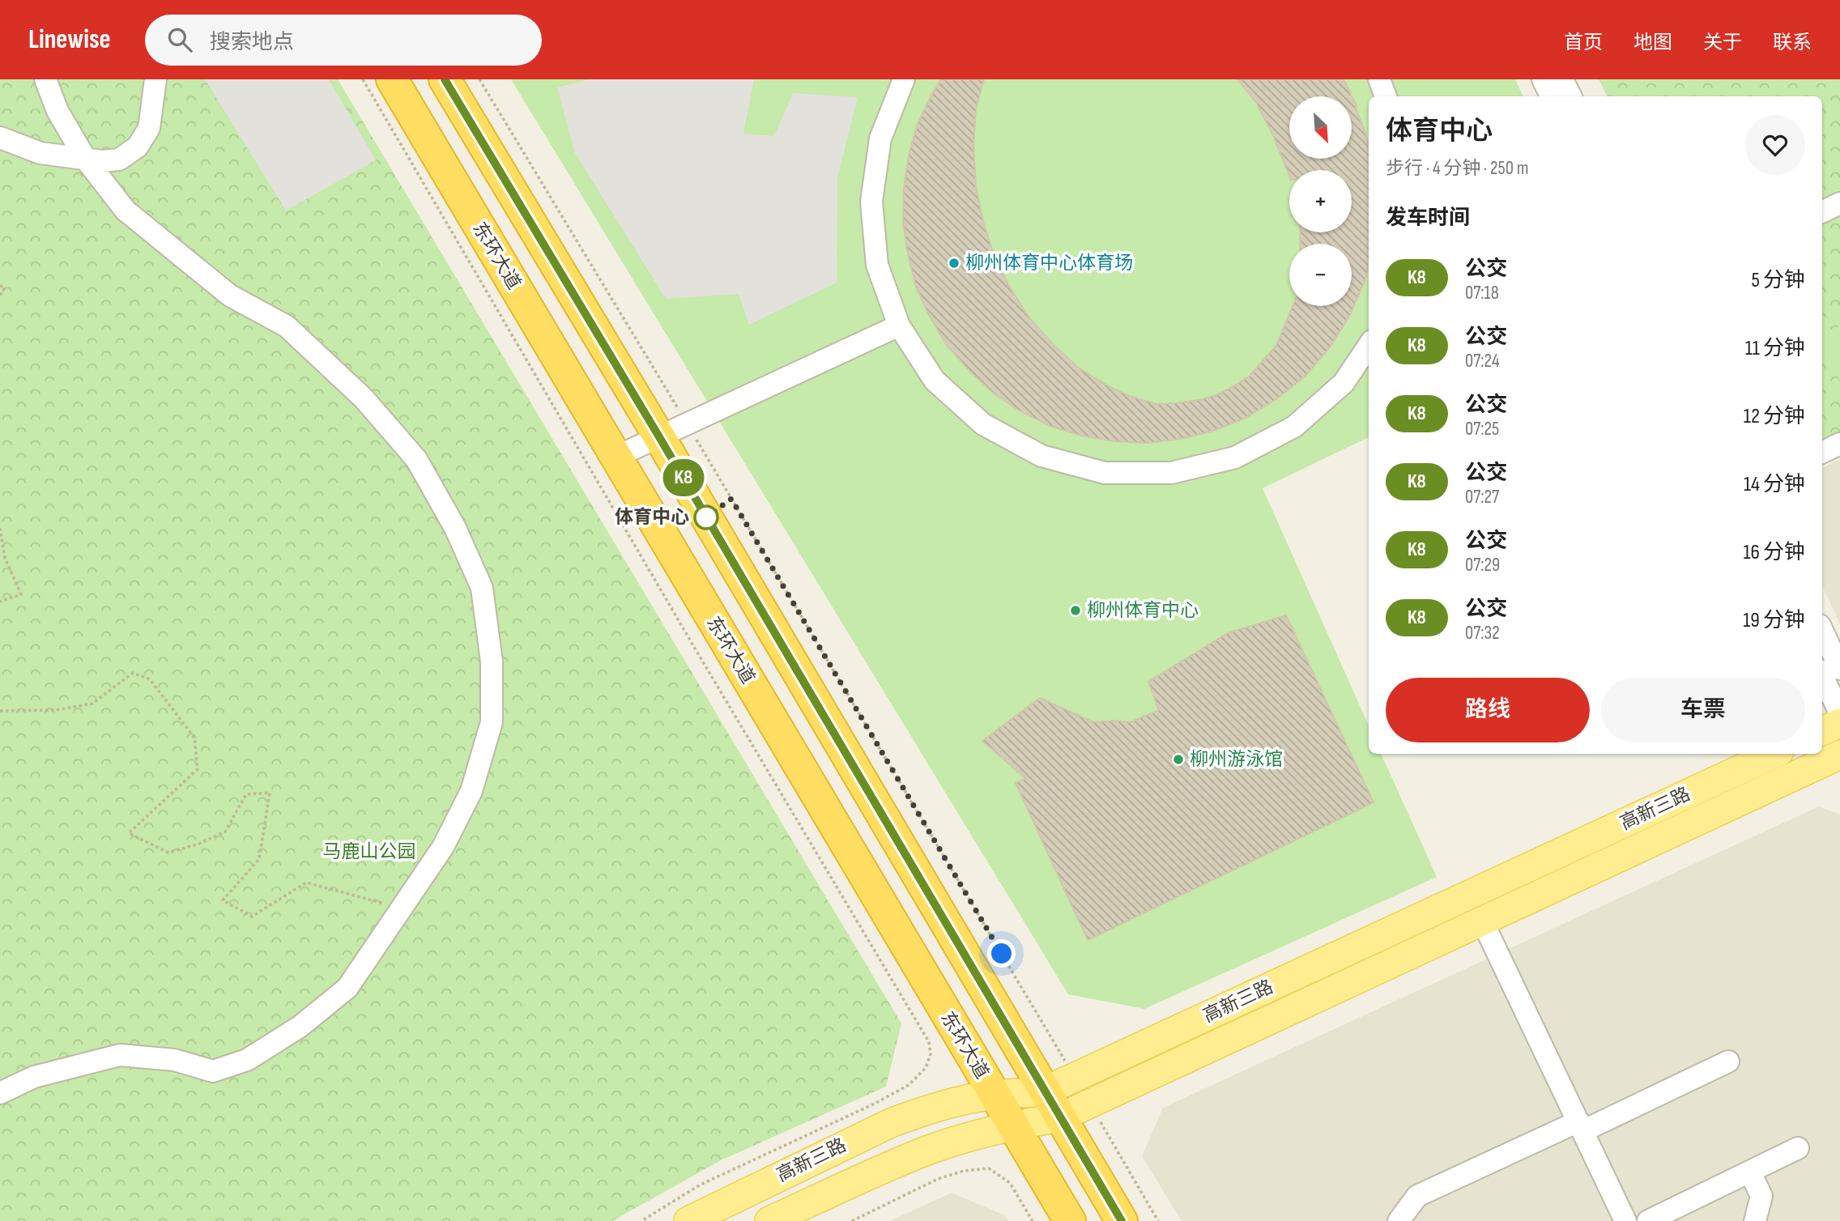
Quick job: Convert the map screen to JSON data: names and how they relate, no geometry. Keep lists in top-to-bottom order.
{
  "streets": {
    "highway": ["东环大道"],
    "main road": ["高新三路"]
  },
  "crossings": [
    ["东环大道", "高新三路"]
  ],
  "parks": ["马鹿山公园"],
  "places": [
    "柳州体育中心体育场",
    "体育中心",
    "柳州体育中心",
    "柳州游泳馆"
  ],
  "lines": ["bus line K8"],
  "north": "bottom right",
  "page": {
    "header": "Linewise",
    "search": "搜索地点",
    "nav": [
      "首页",
      "地图",
      "关于",
      "联系"
    ],
    "on_map": "K8",
    "map_buttons": ["+", "−"],
    "heading": [
      ["体育中心", "步行 · 4 分钟 · 250 m"],
      "发车时间"
    ],
    "list": [
      {
        "mark": "K8",
        "name": "公交",
        "note": "07:18",
        "value": "5 分钟"
      },
      {
        "mark": "K8",
        "name": "公交",
        "note": "07:24",
        "value": "11 分钟"
      },
      {
        "mark": "K8",
        "name": "公交",
        "note": "07:25",
        "value": "12 分钟"
      },
      {
        "mark": "K8",
        "name": "公交",
        "note": "07:27",
        "value": "14 分钟"
      },
      {
        "mark": "K8",
        "name": "公交",
        "note": "07:29",
        "value": "16 分钟"
      },
      {
        "mark": "K8",
        "name": "公交",
        "note": "07:32",
        "value": "19 分钟"
      }
    ],
    "buttons": ["路线", "车票"]
  }
}
